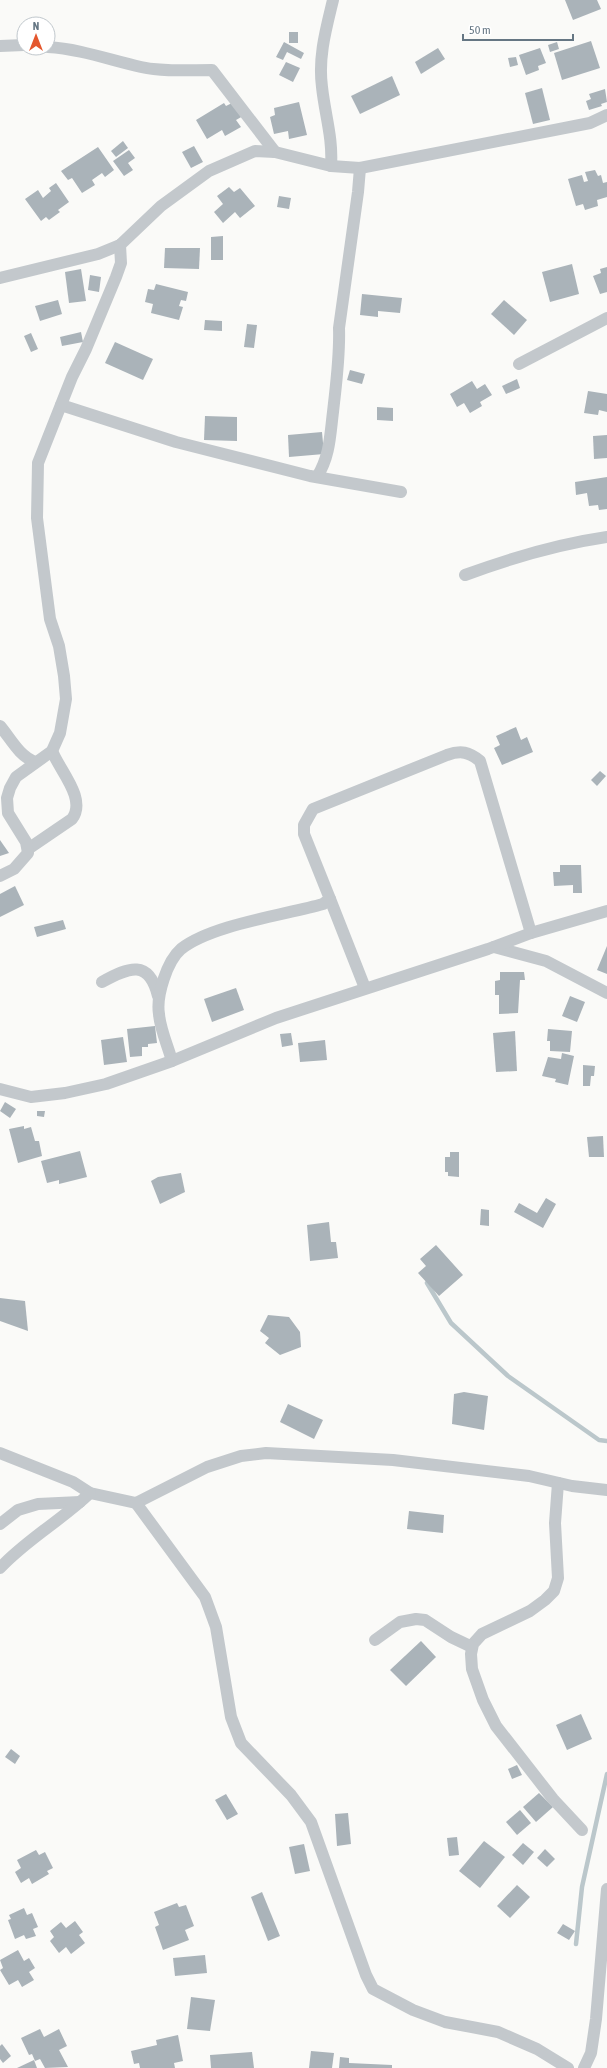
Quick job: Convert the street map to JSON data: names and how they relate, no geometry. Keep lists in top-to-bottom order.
{
  "scale_bar": "50 m",
  "north": "top"
}
